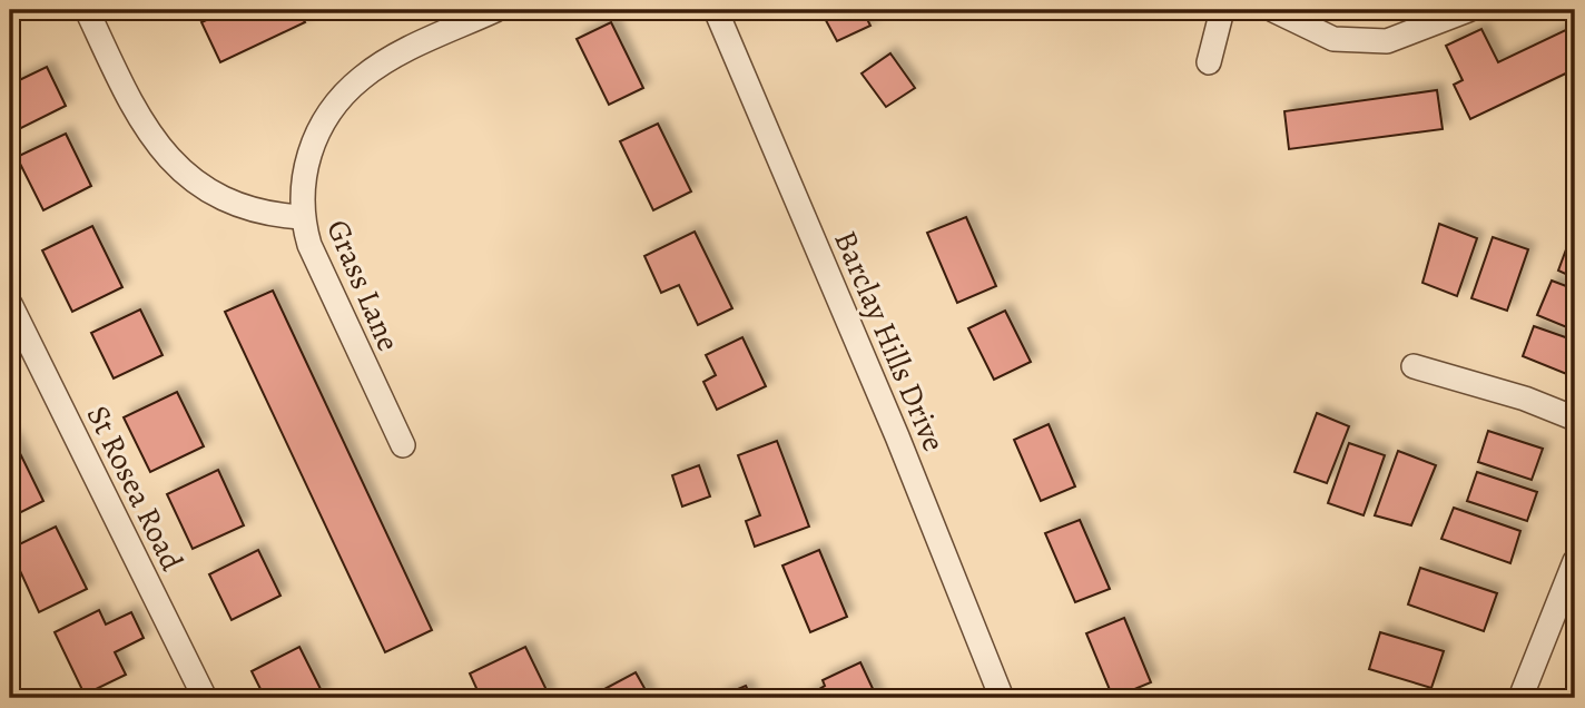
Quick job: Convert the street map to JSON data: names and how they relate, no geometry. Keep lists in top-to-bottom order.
{
  "streets": {
    "street": ["Grass Lane", "Barclay Hills Drive", "St Rosea Road"]
  }
}
